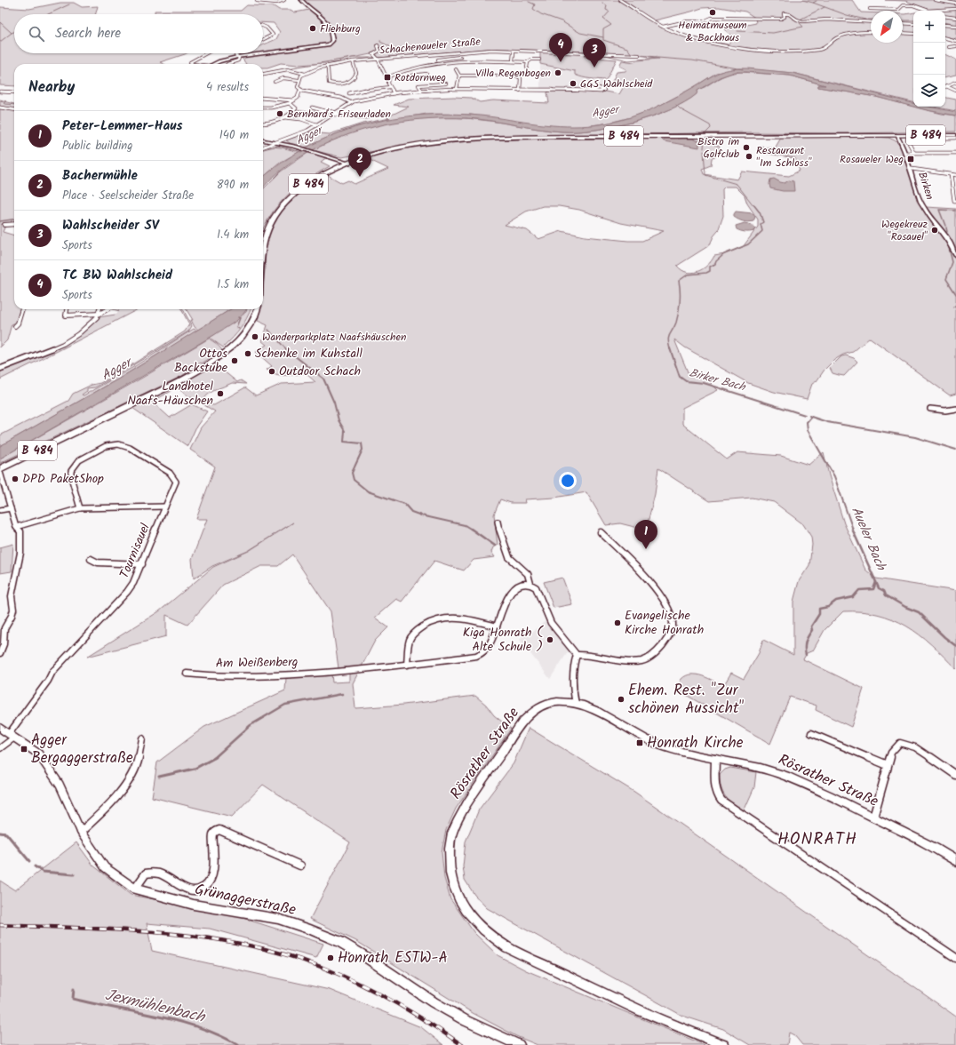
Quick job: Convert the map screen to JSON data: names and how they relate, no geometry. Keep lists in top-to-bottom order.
{
  "streets": {
    "main road": ["B 484"],
    "street": [
      "Schachenaueler Straße",
      "Birken",
      "Tournisauel",
      "Am Weißenberg",
      "Rösrather Straße",
      "Grünaggerstraße"
    ]
  },
  "crossings": [
    ["B 484", "Birken"],
    ["Tournisauel", "Grünaggerstraße"]
  ],
  "districts": ["HONRATH"],
  "water": [
    "Agger",
    "Birker Bach",
    "Aueler Bach",
    "Jexmühlenbach"
  ],
  "places": {
    "other": [
      "Heimatmuseum & Backhaus",
      "Fliehburg",
      "Villa Regenbogen",
      "GGS Wahlscheid",
      "Bernhard's Friseurladen",
      "Bistro im Golfclub",
      "Restaurant \"Im Schloss\"",
      "Wegekreuz \"Rosauel\"",
      "Wanderparkplatz Naafshäuschen",
      "Schenke im Kuhstall",
      "Ottos Backstube",
      "Outdoor Schach",
      "Landhotel Naafs-Häuschen",
      "DPD PaketShop",
      "Evangelische Kirche Honrath",
      "Kiga Honrath ( Alte Schule )",
      "Ehem. Rest. \"Zur schönen Aussicht\"",
      "Honrath ESTW-A"
    ],
    "transit": [
      "Rotdornweg",
      "Rosaueler Weg",
      "Honrath Kirche",
      "Agger Bergaggerstraße"
    ]
  },
  "north": "bottom left",
  "page": {
    "map_buttons": ["+", "−"],
    "search": "Search here",
    "pins": [
      "4",
      "3",
      "2",
      "1"
    ],
    "heading": ["Nearby", "4 results"],
    "list": [
      {
        "mark": "1",
        "name": "Peter-Lemmer-Haus",
        "note": "Public building",
        "value": "140 m"
      },
      {
        "mark": "2",
        "name": "Bachermühle",
        "note": "Place · Seelscheider Straße",
        "value": "890 m"
      },
      {
        "mark": "3",
        "name": "Wahlscheider SV",
        "note": "Sports",
        "value": "1.4 km"
      },
      {
        "mark": "4",
        "name": "TC BW Wahlscheid",
        "note": "Sports",
        "value": "1.5 km"
      }
    ]
  }
}
